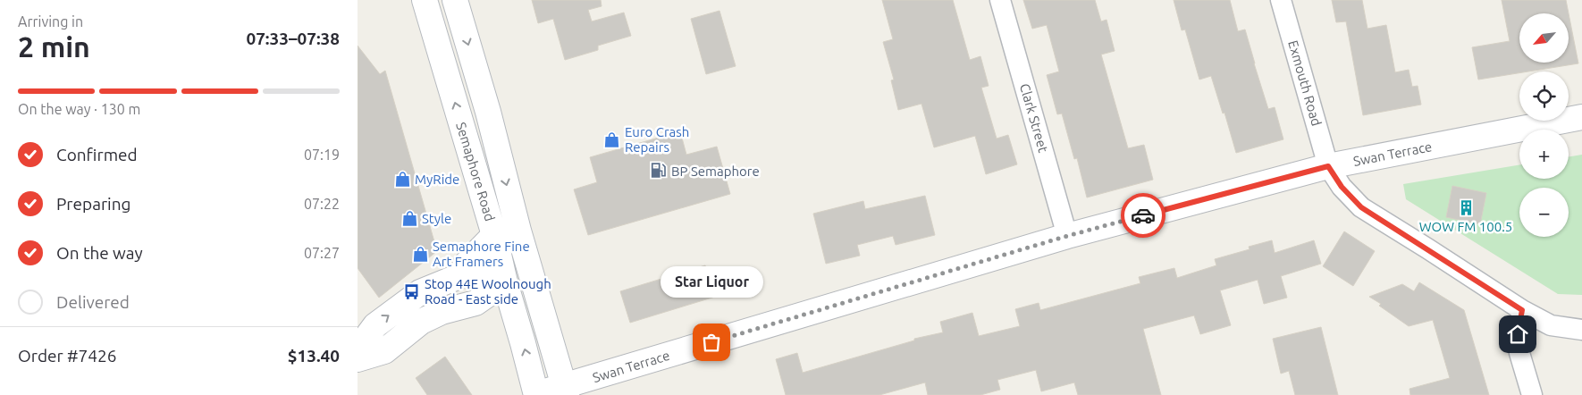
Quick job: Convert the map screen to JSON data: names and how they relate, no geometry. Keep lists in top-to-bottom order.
{
  "streets": {
    "street": [
      "Exmouth Road",
      "Clark Street",
      "Swan Terrace",
      "Semaphore Road"
    ]
  },
  "crossings": [
    ["Exmouth Road", "Swan Terrace"],
    ["Clark Street", "Swan Terrace"],
    ["Swan Terrace", "Semaphore Road"]
  ],
  "places": {
    "shop": [
      "Euro Crash Repairs",
      "MyRide",
      "Style",
      "Semaphore Fine Art Framers"
    ],
    "fuel station": ["BP Semaphore"],
    "building": ["WOW FM 100.5"],
    "bus stop": ["Stop 44E Woolnough Road - East side"],
    "other": ["Star Liquor"]
  },
  "north": "bottom left",
  "page": {
    "heading": ["2 min", "Arriving in", "07:33–07:38"],
    "panel": ["Order #7426", "$13.40"],
    "map_buttons": ["+", "−"],
    "bar": "On the way · 130 m",
    "list": [
      ["Confirmed", "07:19"],
      ["Preparing", "07:22"],
      ["On the way", "07:27"],
      "Delivered"
    ],
    "bubble": "Star Liquor"
  }
}
